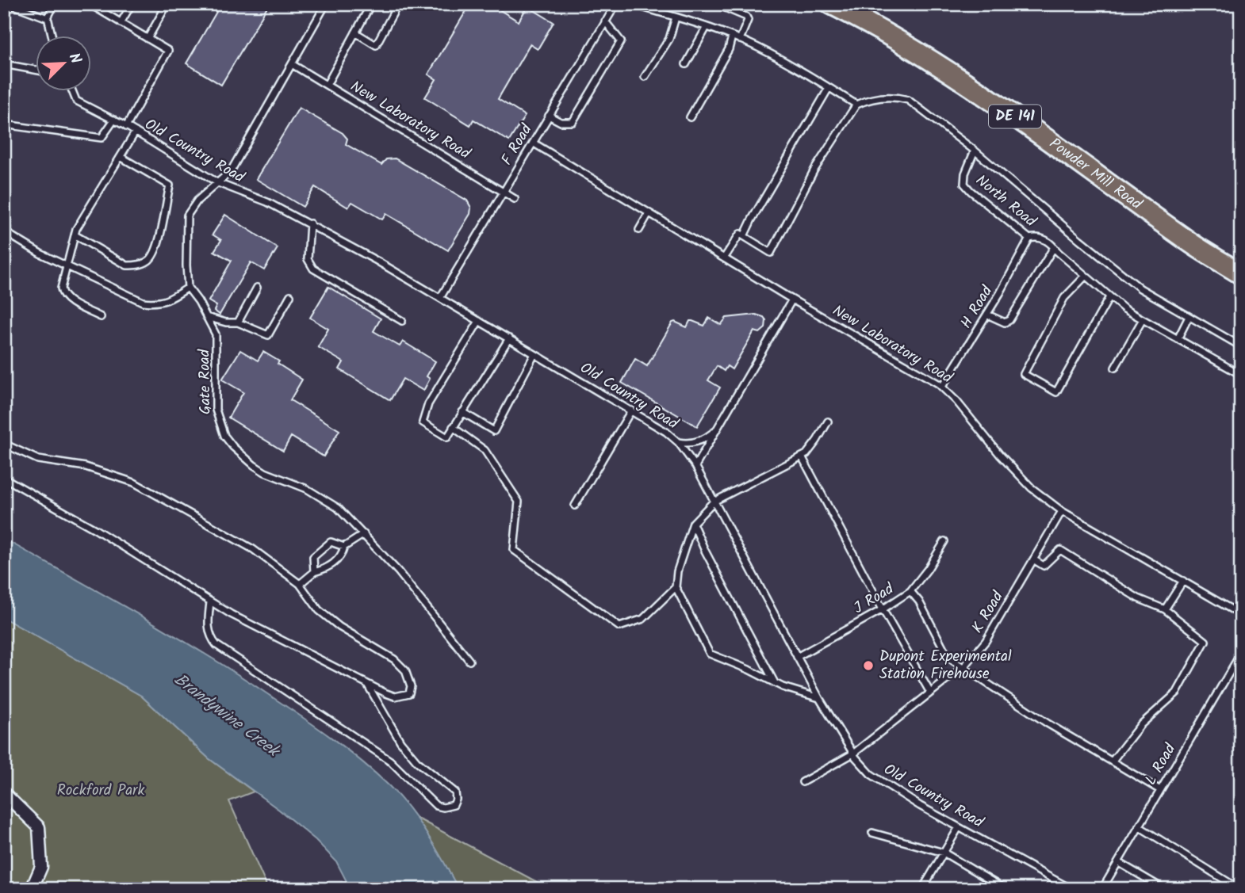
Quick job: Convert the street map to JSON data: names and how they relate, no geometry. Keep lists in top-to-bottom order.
{
  "streets": {
    "highway": ["DE 141", "Powder Mill Road"],
    "lane": [
      "New Laboratory Road",
      "F Road",
      "Old Country Road",
      "North Road",
      "H Road",
      "Gate Road",
      "J Road",
      "K Road",
      "L Road"
    ]
  },
  "crossings": [
    ["New Laboratory Road", "F Road"],
    ["New Laboratory Road", "H Road"],
    ["New Laboratory Road", "K Road"],
    ["F Road", "Old Country Road"],
    ["Old Country Road", "J Road"],
    ["Old Country Road", "K Road"],
    ["North Road", "H Road"]
  ],
  "water": ["Brandywine Creek"],
  "parks": ["Rockford Park"],
  "places": ["Dupont Experimental Station Firehouse"],
  "north": "top right"
}
